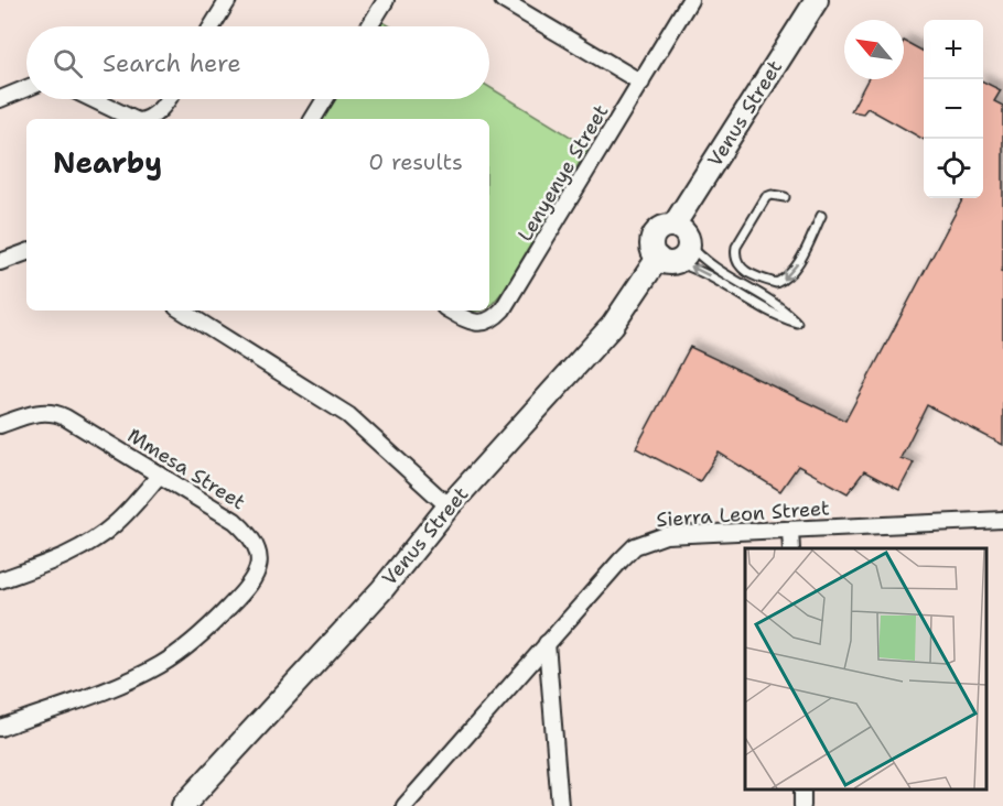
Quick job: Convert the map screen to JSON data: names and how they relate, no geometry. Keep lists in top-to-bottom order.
{
  "streets": {
    "street": [
      "Venus Street",
      "Lenyenye Street",
      "Mmesa Street",
      "Sierra Leon Street"
    ]
  },
  "north": "top left",
  "page": {
    "map_buttons": ["+", "−"],
    "search": "Search here",
    "heading": ["Nearby", "0 results"]
  }
}
